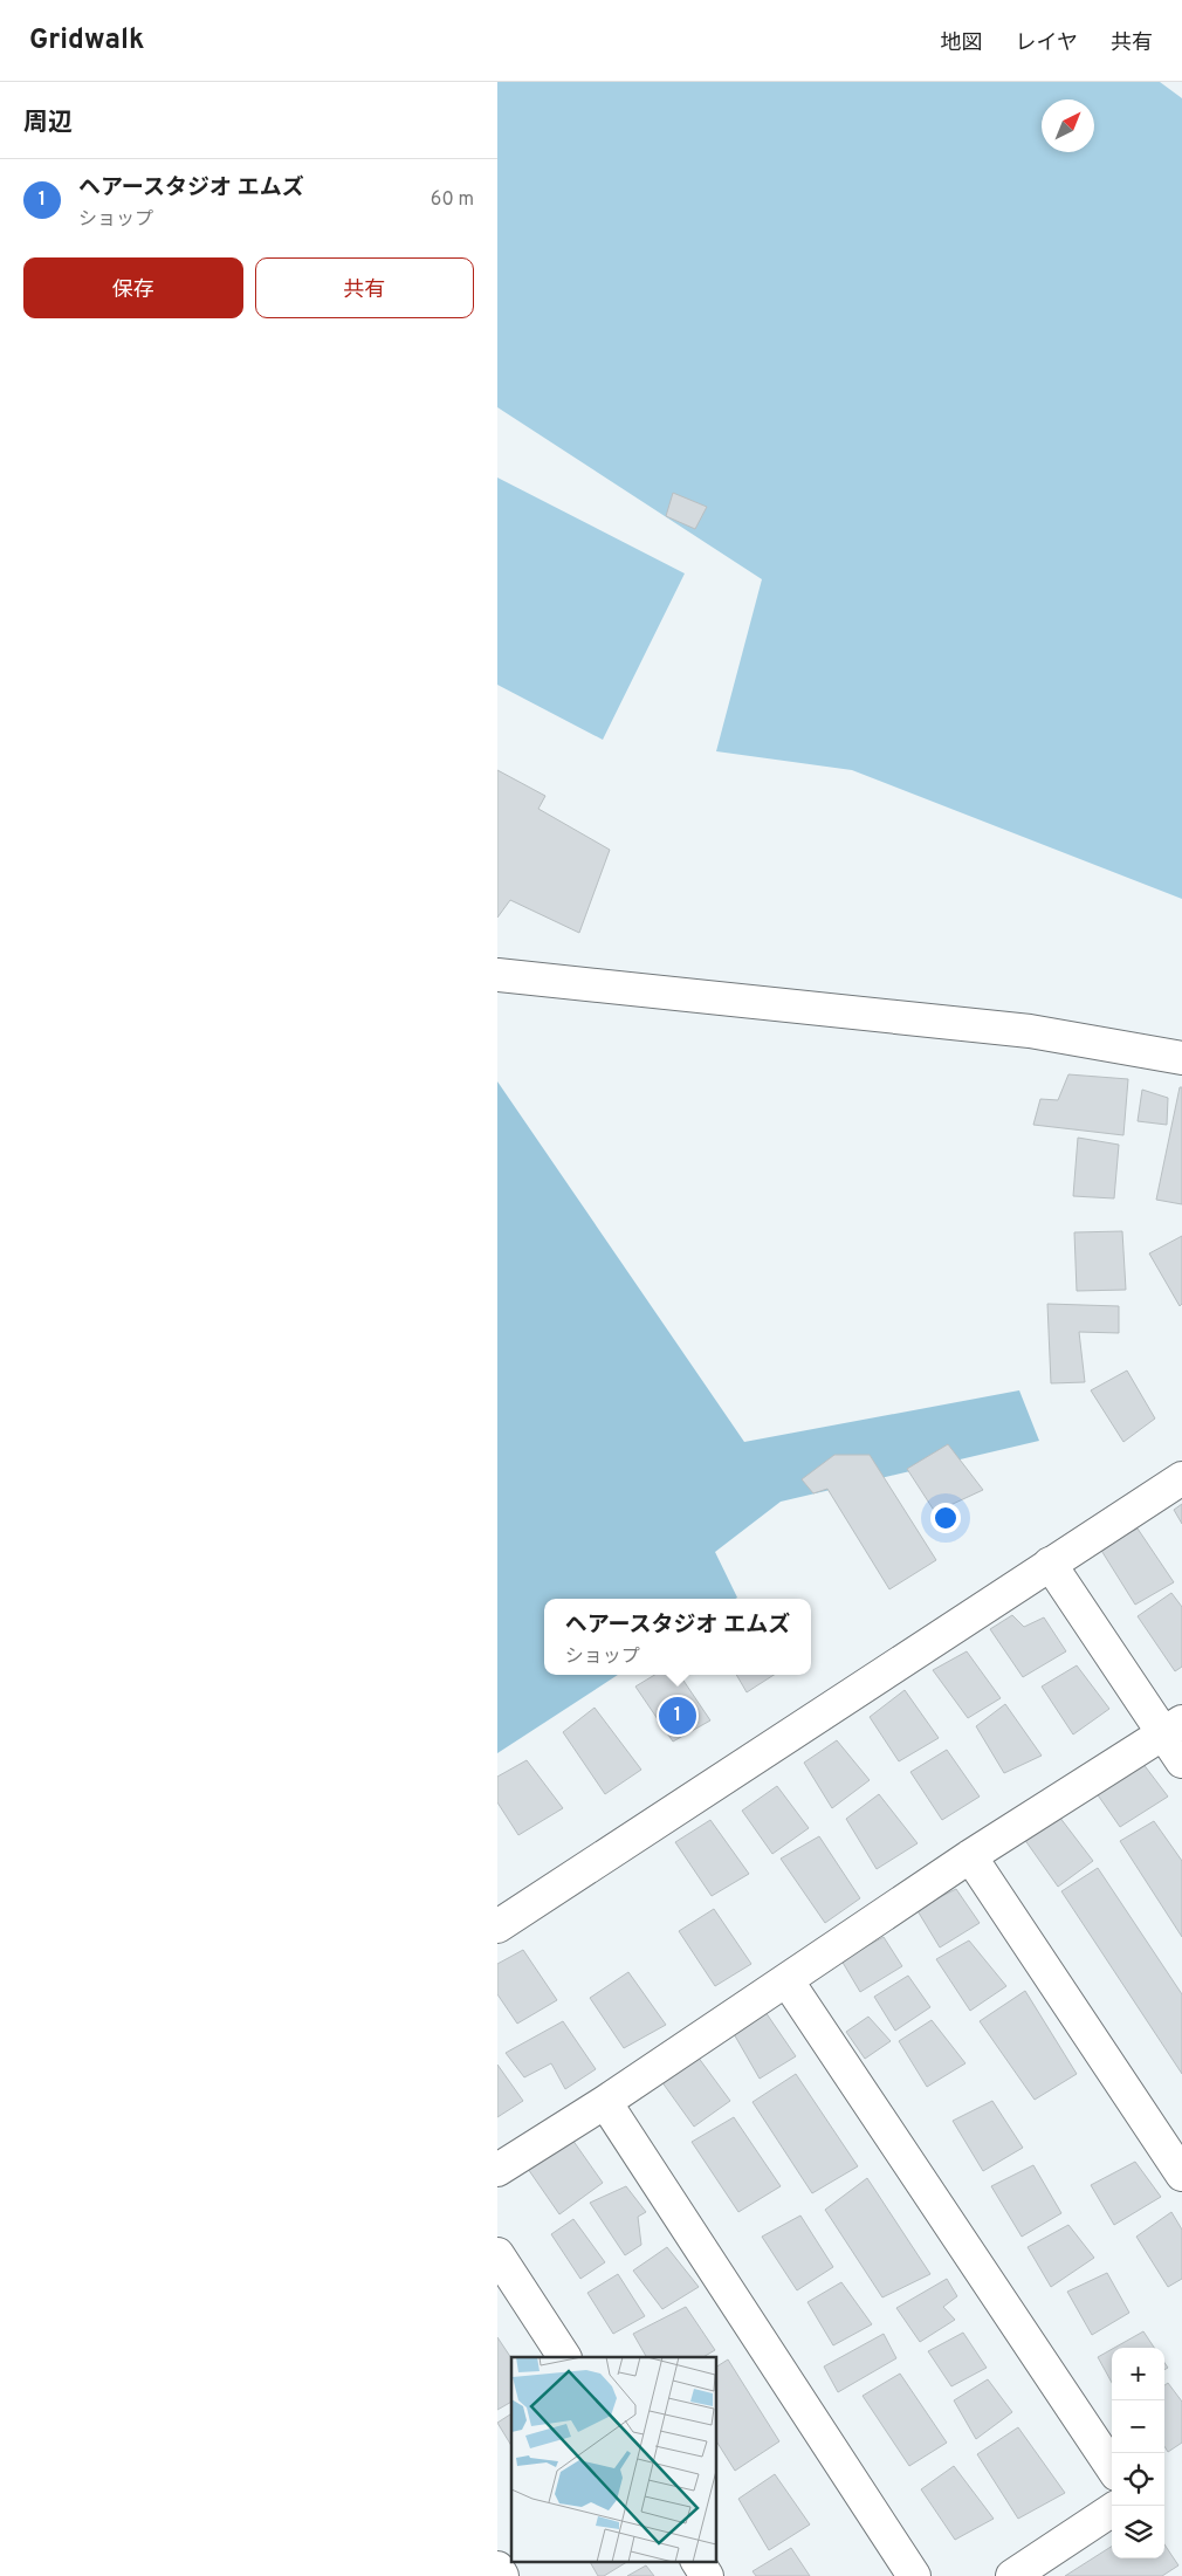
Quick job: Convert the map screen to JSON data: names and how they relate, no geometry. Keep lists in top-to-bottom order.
{
  "north": "top right",
  "page": {
    "header": "Gridwalk",
    "nav": ["地図", "レイヤ", "共有"],
    "heading": "周辺",
    "list": [
      {
        "mark": "1",
        "name": "ヘアースタジオ エムズ",
        "note": "ショップ",
        "value": "60 m"
      }
    ],
    "buttons": ["保存", "共有"],
    "popup": ["ヘアースタジオ エムズ", "ショップ"],
    "pins": "1",
    "map_buttons": ["+", "−"]
  }
}
